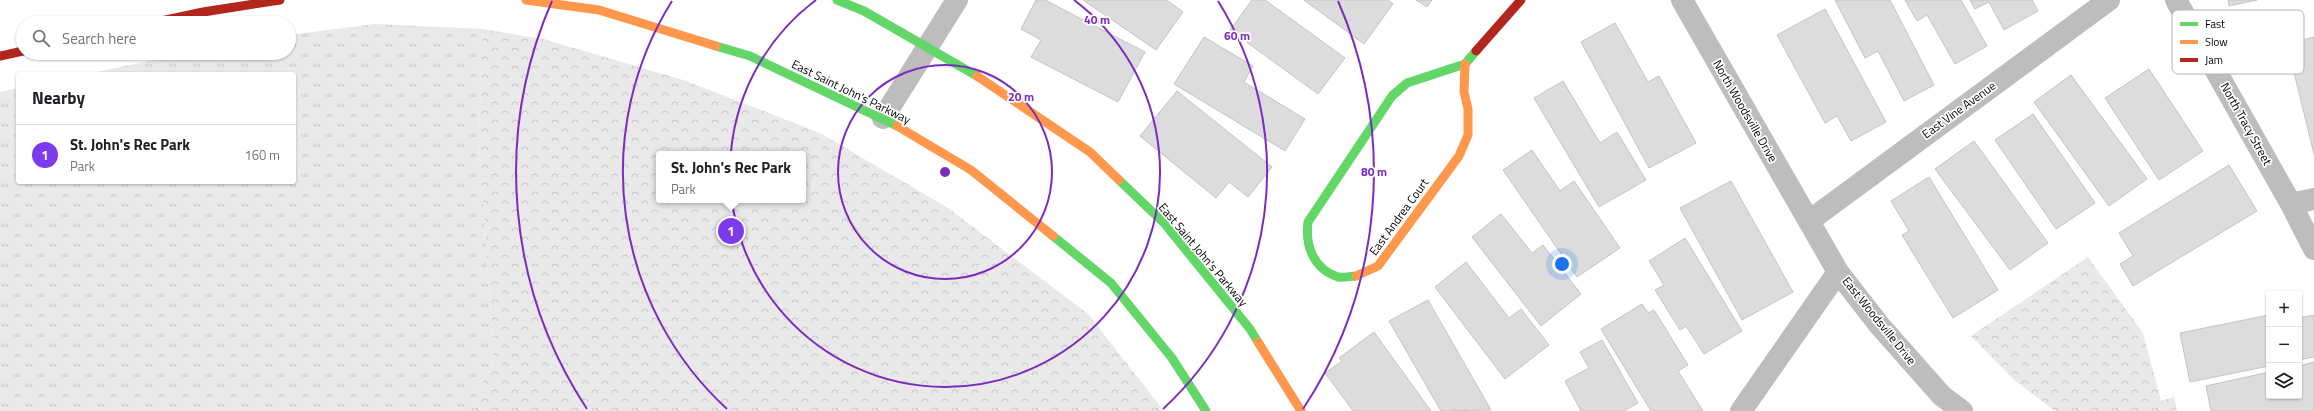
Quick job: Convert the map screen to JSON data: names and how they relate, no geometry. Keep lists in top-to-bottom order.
{
  "streets": {
    "main road": ["East Saint John's Parkway", "East Andrea Court"],
    "street": [
      "East Vine Avenue",
      "North Woodsville Drive",
      "North Tracy Street",
      "East Woodsville Drive"
    ]
  },
  "crossings": [
    ["East Vine Avenue", "North Woodsville Drive"],
    ["East Vine Avenue", "East Woodsville Drive"],
    ["North Woodsville Drive", "East Woodsville Drive"]
  ],
  "legend": ["Fast", "Slow", "Jam"],
  "page": {
    "search": "Search here",
    "heading": "Nearby",
    "list": [
      {
        "mark": "1",
        "name": "St. John's Rec Park",
        "note": "Park",
        "value": "160 m"
      }
    ],
    "popup": ["St. John's Rec Park", "Park"],
    "pins": "1",
    "map_buttons": ["+", "−"]
  },
  "rings": [
    "40 m",
    "60 m",
    "20 m",
    "80 m"
  ]
}
